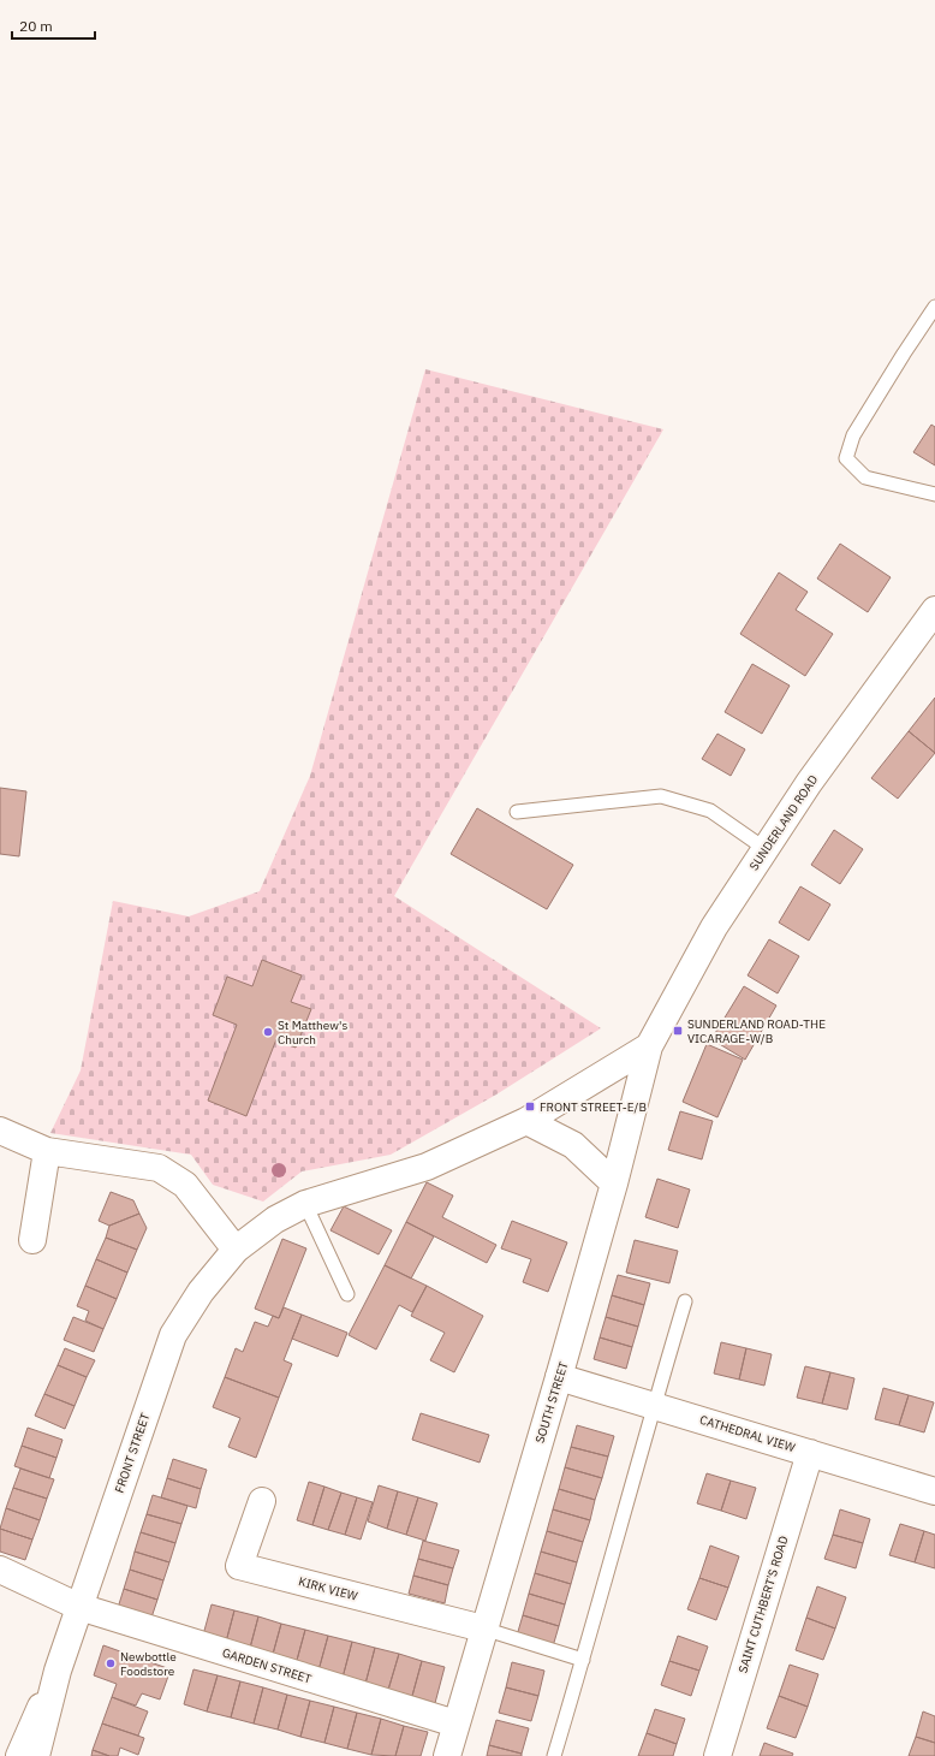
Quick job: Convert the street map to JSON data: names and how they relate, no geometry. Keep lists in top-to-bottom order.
{
  "streets": {
    "street": [
      "SUNDERLAND ROAD",
      "SOUTH STREET",
      "CATHEDRAL VIEW",
      "FRONT STREET",
      "KIRK VIEW",
      "SAINT CUTHBERT'S ROAD",
      "GARDEN STREET"
    ]
  },
  "crossings": [
    ["SUNDERLAND ROAD", "SOUTH STREET"],
    ["SUNDERLAND ROAD", "FRONT STREET"],
    ["SOUTH STREET", "CATHEDRAL VIEW"],
    ["SOUTH STREET", "FRONT STREET"],
    ["SOUTH STREET", "KIRK VIEW"],
    ["SOUTH STREET", "GARDEN STREET"],
    ["CATHEDRAL VIEW", "SAINT CUTHBERT'S ROAD"],
    ["FRONT STREET", "GARDEN STREET"]
  ],
  "places": {
    "transit": ["SUNDERLAND ROAD-THE VICARAGE-W/B", "FRONT STREET-E/B"],
    "other": ["St Matthew's Church", "Newbottle Foodstore"]
  },
  "scale_bar": "20 m"
}
